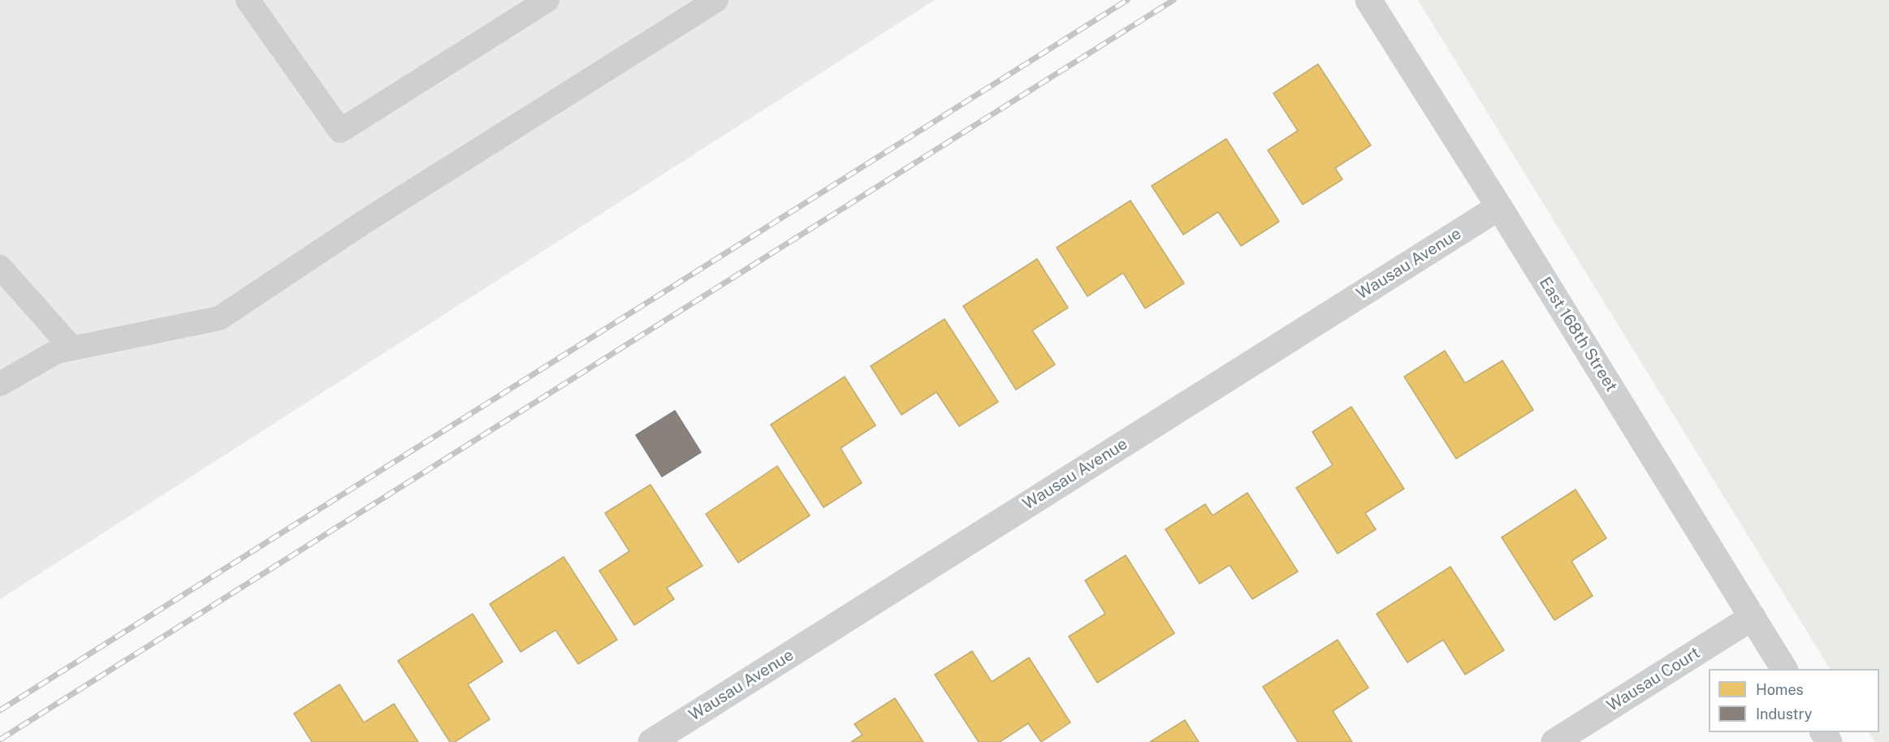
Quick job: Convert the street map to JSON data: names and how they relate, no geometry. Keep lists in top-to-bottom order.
{
  "streets": {
    "street": ["Wausau Avenue", "East 168th Street", "Wausau Court"]
  },
  "crossings": [
    ["Wausau Avenue", "East 168th Street"],
    ["East 168th Street", "Wausau Court"]
  ],
  "legend": ["Homes", "Industry"]
}
